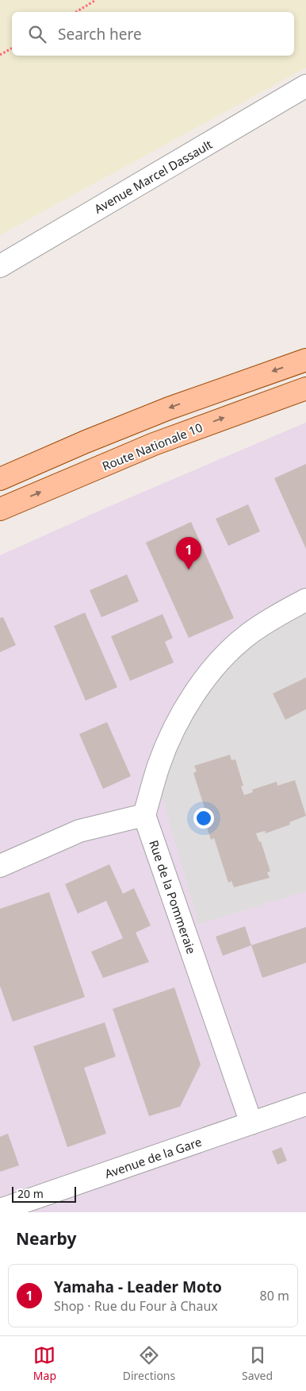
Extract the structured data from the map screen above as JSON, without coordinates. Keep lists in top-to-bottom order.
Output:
{
  "streets": {
    "main road": ["Route Nationale 10"],
    "street": ["Avenue Marcel Dassault", "Rue de la Pommeraie", "Avenue de la Gare"]
  },
  "crossings": [
    ["Rue de la Pommeraie", "Avenue de la Gare"]
  ],
  "scale_bar": "20 m",
  "page": {
    "search": "Search here",
    "pins": "1",
    "scale": "20 m",
    "heading": "Nearby",
    "list": [
      {
        "mark": "1",
        "name": "Yamaha - Leader Moto",
        "note": "Shop · Rue du Four à Chaux",
        "value": "80 m"
      }
    ],
    "nav": ["Map", "Directions", "Saved"]
  }
}
